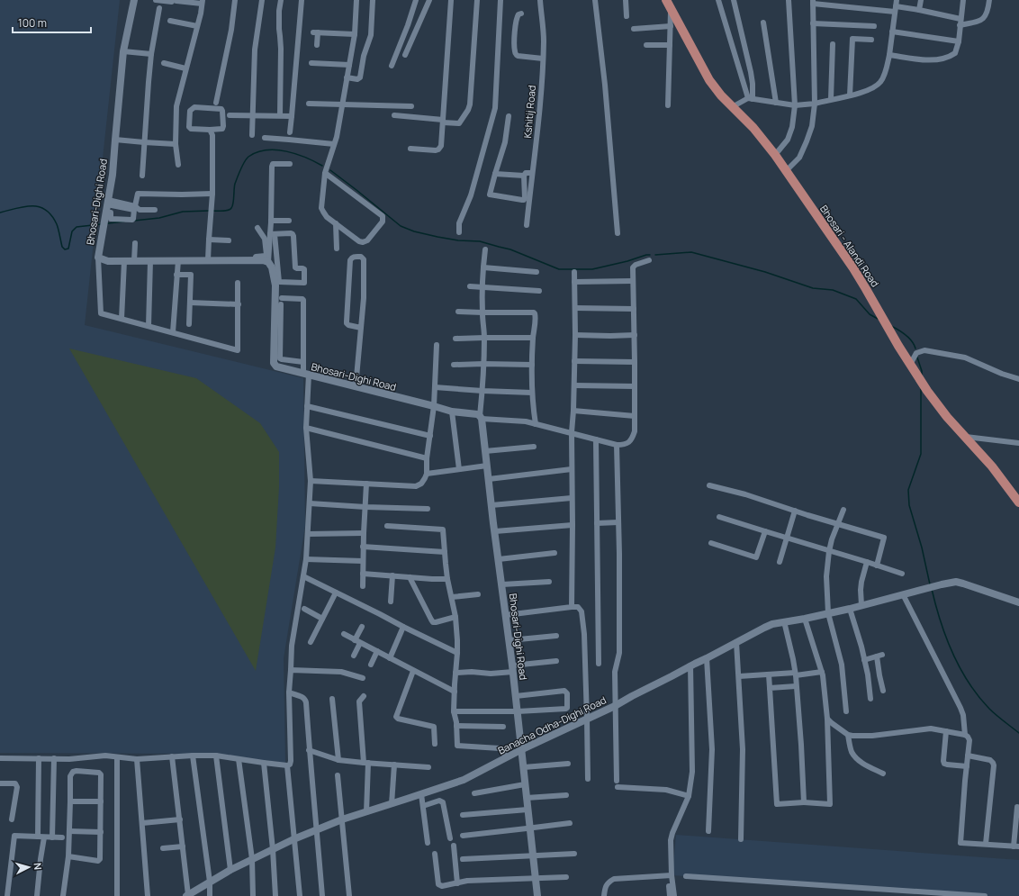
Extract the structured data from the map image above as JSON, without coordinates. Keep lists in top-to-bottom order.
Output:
{
  "streets": {
    "main road": ["Bhosari - Alandi Road"],
    "street": ["Kshitij Road", "Bhosari-Dighi Road", "Banacha Odha-Dighi Road"]
  },
  "crossings": [
    ["Bhosari-Dighi Road", "Banacha Odha-Dighi Road"]
  ],
  "scale_bar": "100 m",
  "north": "right"
}
